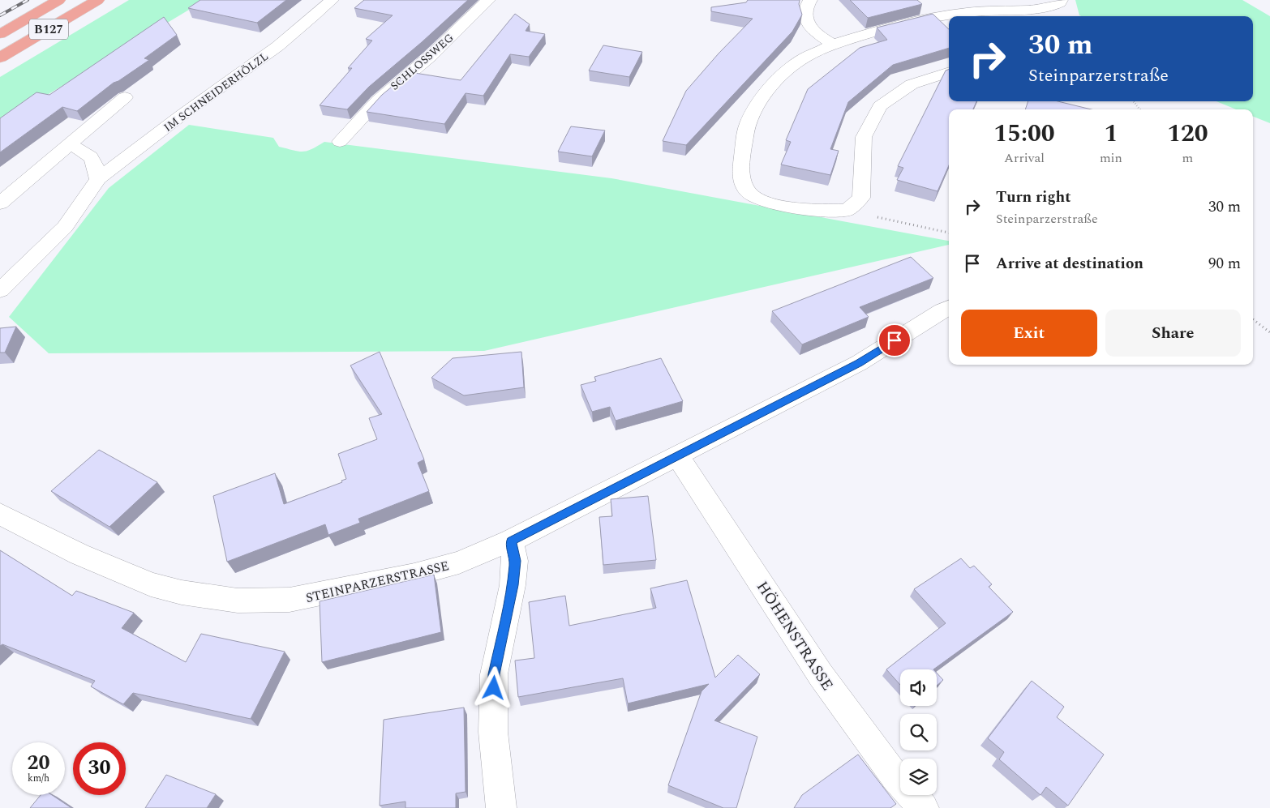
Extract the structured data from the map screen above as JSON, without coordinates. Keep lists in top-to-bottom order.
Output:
{
  "streets": {
    "main road": ["B127"],
    "street": [
      "SCHLOSSWEG",
      "IM SCHNEIDERHÖLZL",
      "STEINPARZERSTRASSE",
      "HÖHENSTRASSE"
    ]
  },
  "crossings": [
    ["STEINPARZERSTRASSE", "HÖHENSTRASSE"]
  ],
  "page": {
    "turn": ["30 m", "Steinparzerstraße"],
    "eta": [
      "15:00",
      "Arrival",
      "1",
      "min",
      "120",
      "m"
    ],
    "list": [
      {
        "name": "Turn right",
        "note": "Steinparzerstraße",
        "value": "30 m"
      },
      {
        "name": "Arrive at destination",
        "value": "90 m"
      }
    ],
    "buttons": ["Exit", "Share"],
    "speed": "20 km/h",
    "limit": "30"
  }
}
